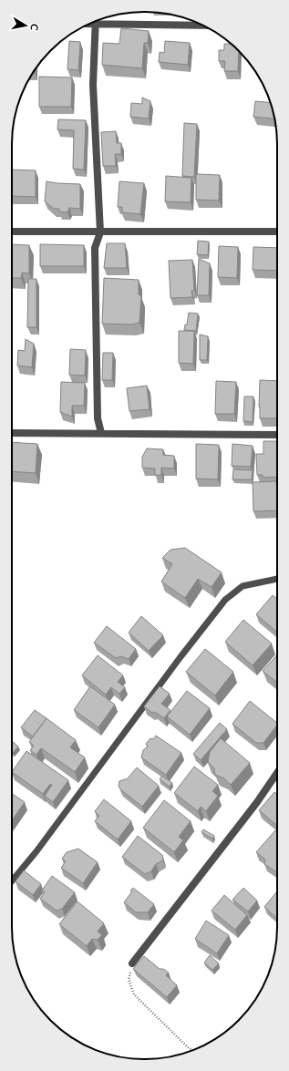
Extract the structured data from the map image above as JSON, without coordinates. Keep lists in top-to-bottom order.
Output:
{
  "north": "right"
}
